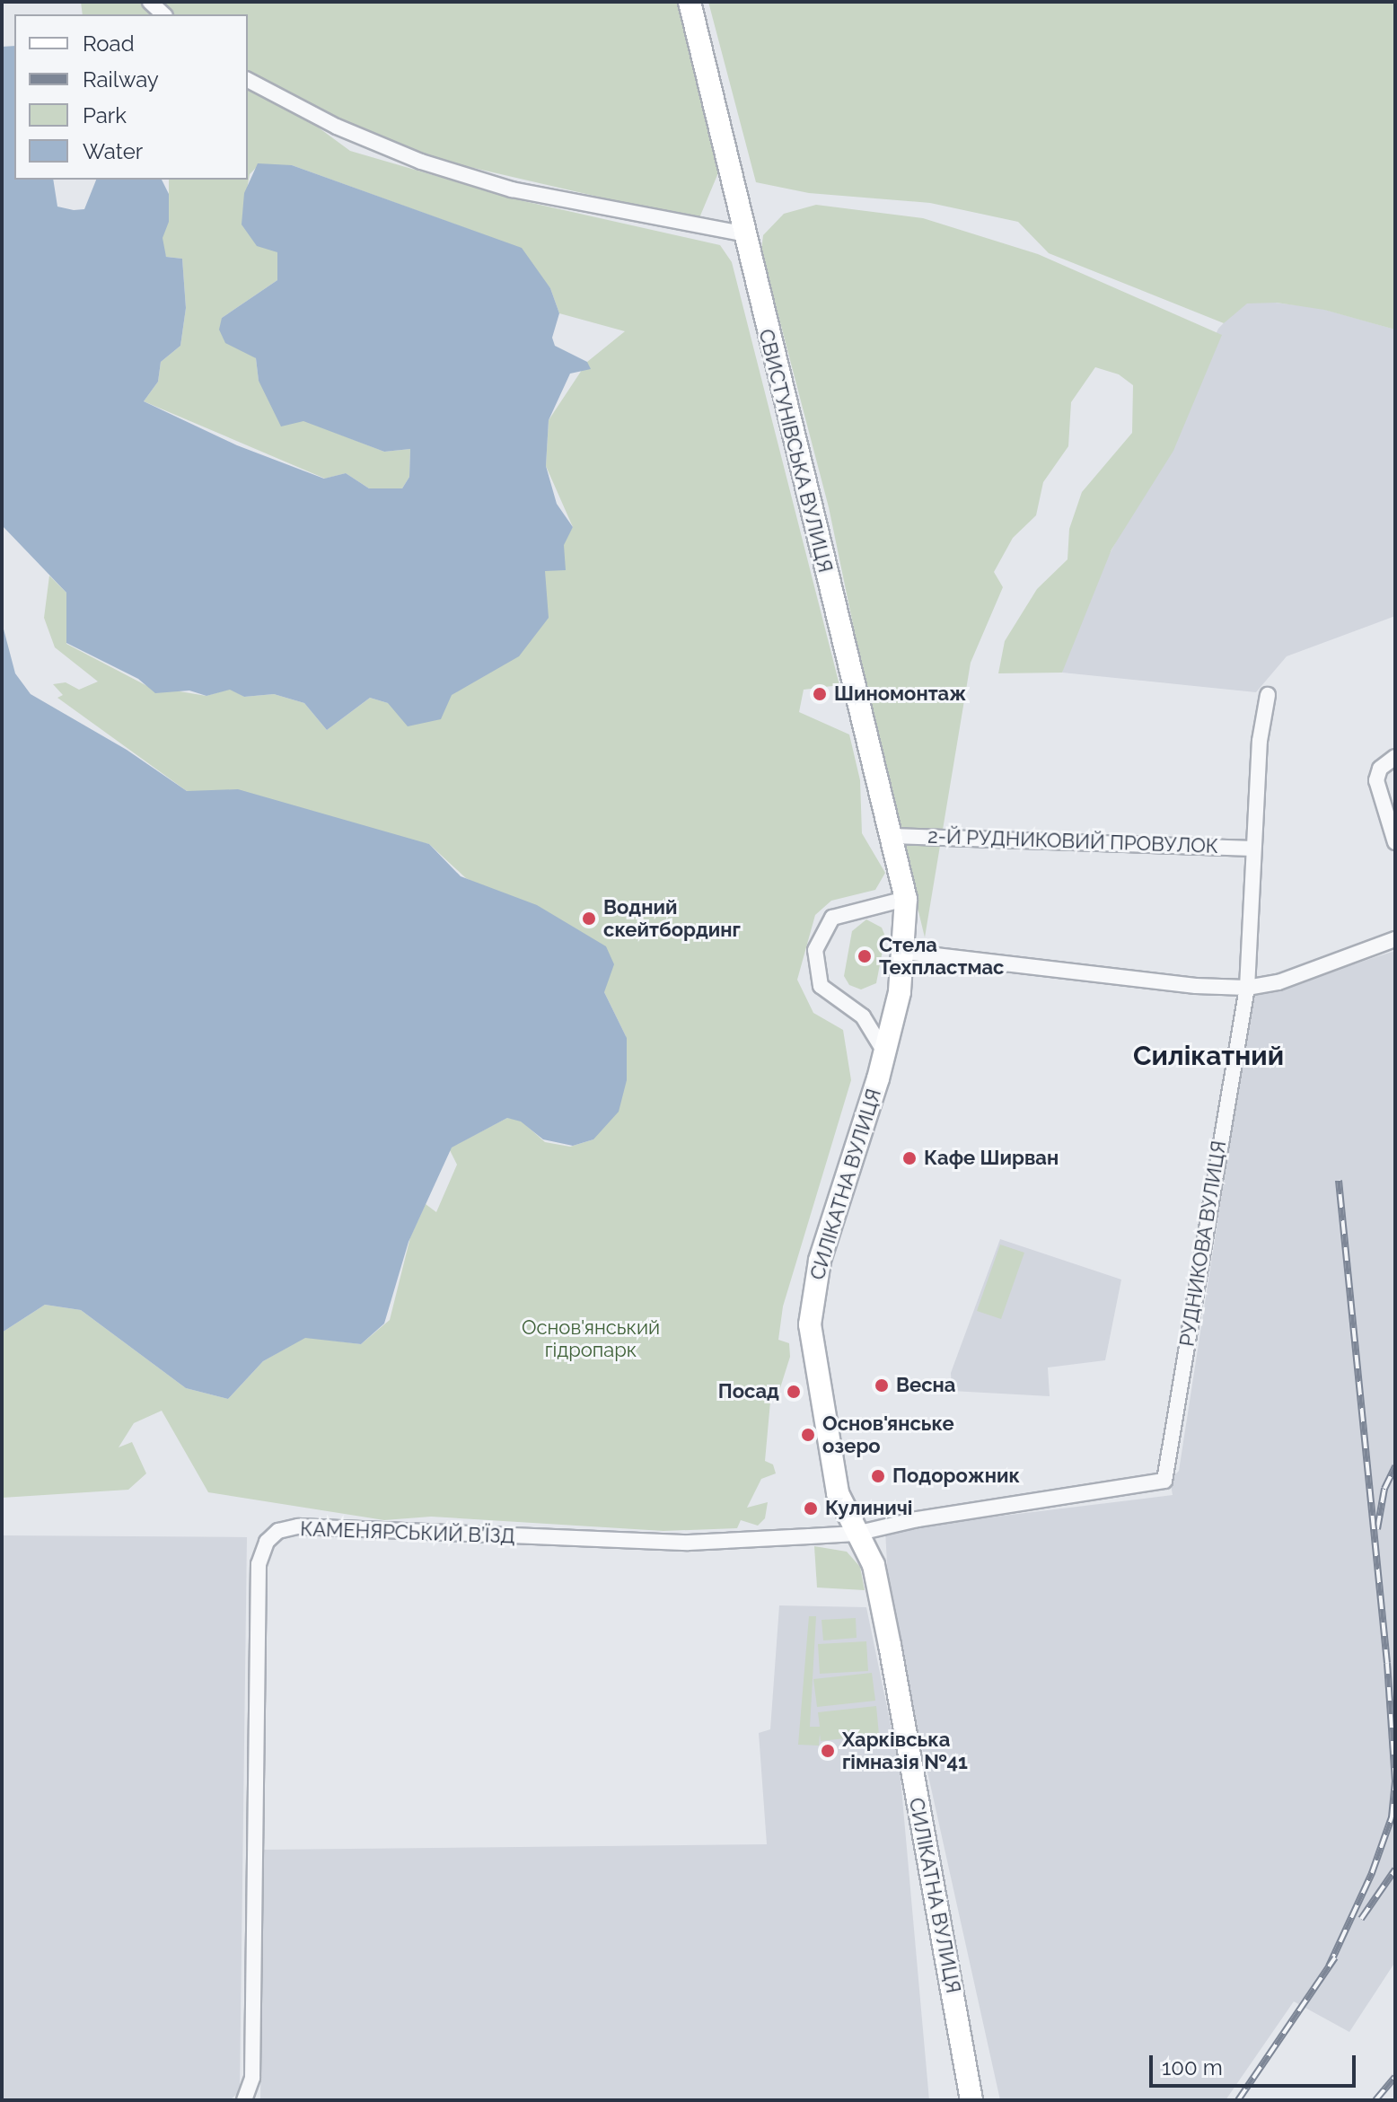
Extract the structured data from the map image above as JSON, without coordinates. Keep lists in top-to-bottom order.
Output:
{
  "streets": {
    "main road": ["СВИСТУНІВСЬКА ВУЛИЦЯ", "СИЛІКАТНА ВУЛИЦЯ"],
    "street": ["2-Й РУДНИКОВИЙ ПРОВУЛОК", "РУДНИКОВА ВУЛИЦЯ", "КАМЕНЯРСЬКИЙ В’ЇЗД"]
  },
  "crossings": [
    ["СВИСТУНІВСЬКА ВУЛИЦЯ", "2-Й РУДНИКОВИЙ ПРОВУЛОК"],
    ["СВИСТУНІВСЬКА ВУЛИЦЯ", "СИЛІКАТНА ВУЛИЦЯ"],
    ["2-Й РУДНИКОВИЙ ПРОВУЛОК", "РУДНИКОВА ВУЛИЦЯ"],
    ["СИЛІКАТНА ВУЛИЦЯ", "РУДНИКОВА ВУЛИЦЯ"],
    ["СИЛІКАТНА ВУЛИЦЯ", "КАМЕНЯРСЬКИЙ В’ЇЗД"],
    ["РУДНИКОВА ВУЛИЦЯ", "КАМЕНЯРСЬКИЙ В’ЇЗД"]
  ],
  "districts": ["Силікатний"],
  "parks": ["Основ'янський гідропарк"],
  "places": [
    "Шиномонтаж",
    "Водний скейтбординг",
    "Стела Техпластмас",
    "Кафе Ширван",
    "Весна",
    "Посад",
    "Основ'янське озеро",
    "Подорожник",
    "Кулиничі",
    "Харківська гімназія №41"
  ],
  "legend": [
    "Road",
    "Railway",
    "Park",
    "Water"
  ],
  "scale_bar": "100 m"
}
